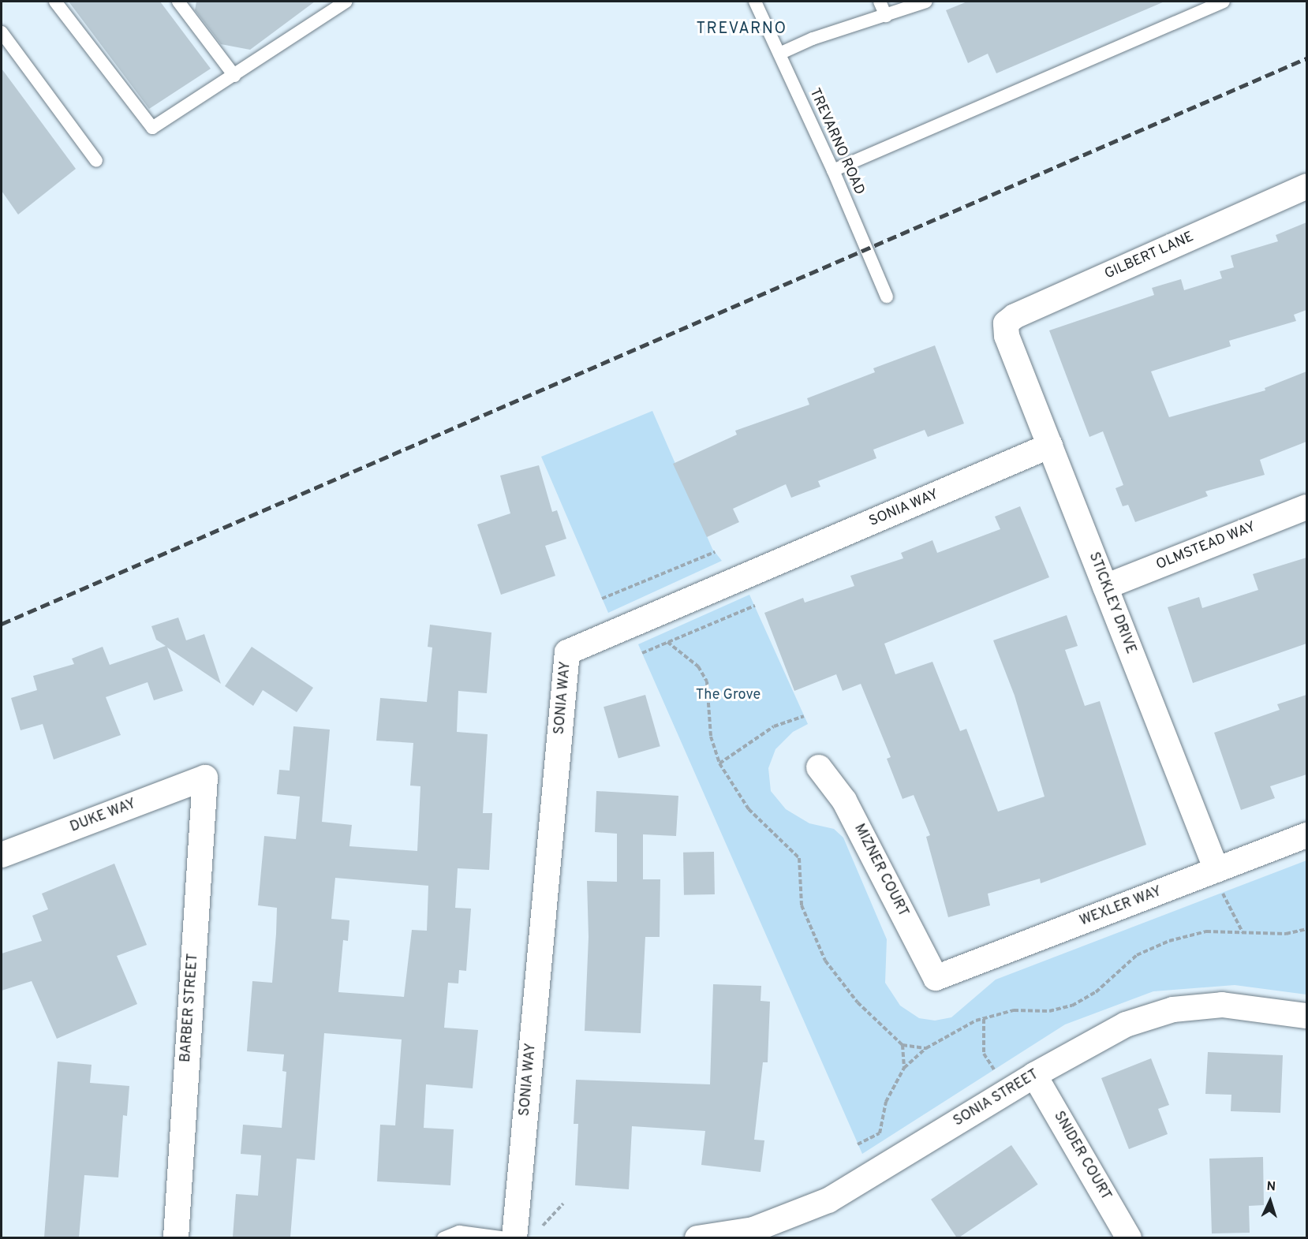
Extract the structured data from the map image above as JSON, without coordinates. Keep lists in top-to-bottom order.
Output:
{
  "streets": {
    "street": [
      "GILBERT LANE",
      "SONIA WAY",
      "OLMSTEAD WAY",
      "STICKLEY DRIVE",
      "DUKE WAY",
      "MIZNER COURT",
      "WEXLER WAY",
      "BARBER STREET",
      "SONIA STREET",
      "SNIDER COURT"
    ],
    "lane": ["TREVARNO ROAD"]
  },
  "crossings": [
    ["GILBERT LANE", "STICKLEY DRIVE"],
    ["SONIA WAY", "STICKLEY DRIVE"],
    ["OLMSTEAD WAY", "STICKLEY DRIVE"],
    ["STICKLEY DRIVE", "WEXLER WAY"],
    ["DUKE WAY", "BARBER STREET"],
    ["MIZNER COURT", "WEXLER WAY"],
    ["SONIA STREET", "SNIDER COURT"]
  ],
  "districts": ["TREVARNO"],
  "parks": ["The Grove"],
  "north": "top"
}
